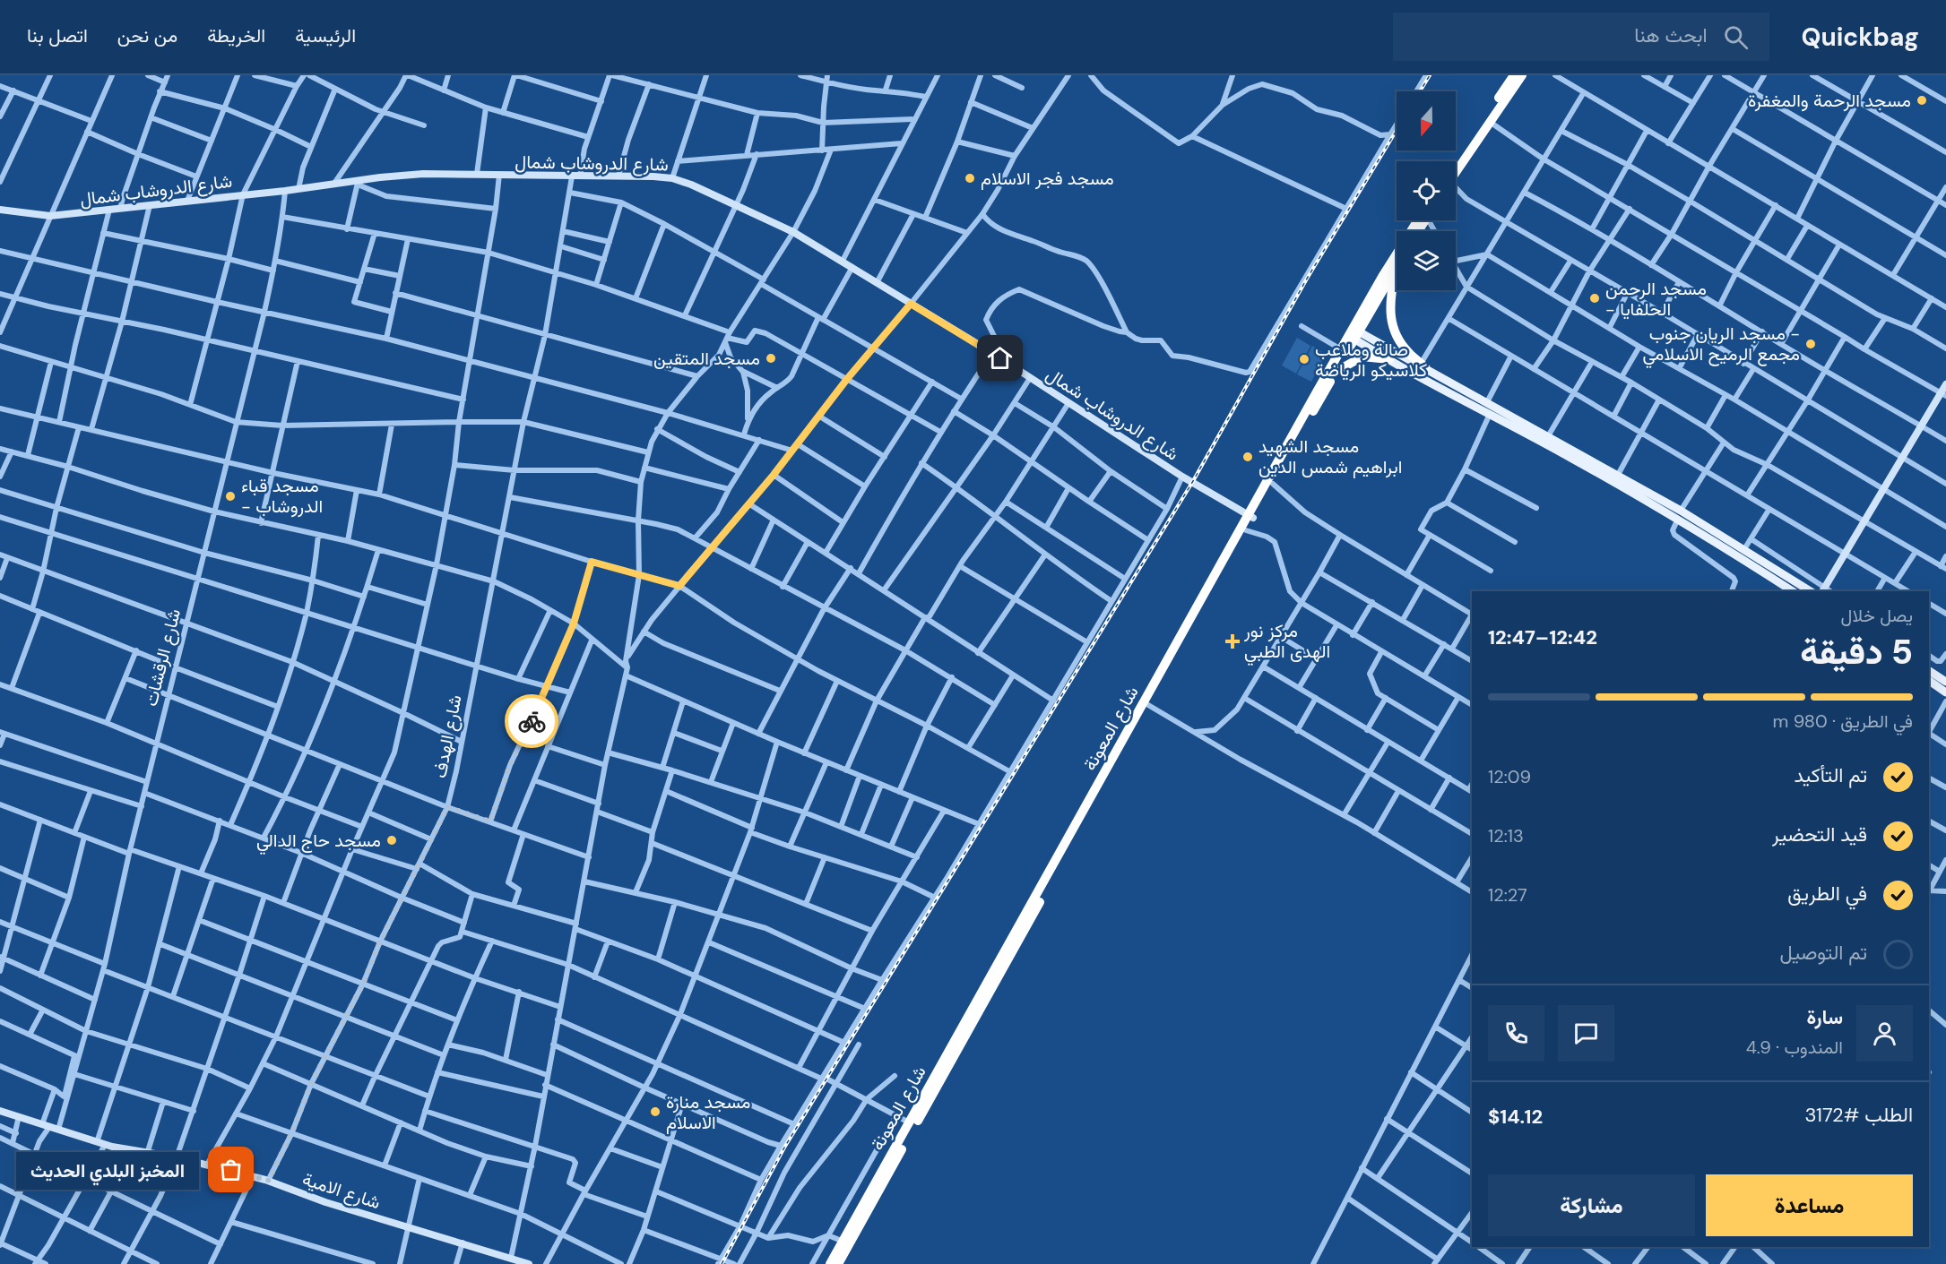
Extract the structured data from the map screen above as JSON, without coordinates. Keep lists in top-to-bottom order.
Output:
{
  "streets": {
    "highway": ["شارع المعونة"],
    "street": [
      "شارع الدروشاب شمال",
      "شارع الرقشات",
      "شارع الهدف",
      "شارع الامية"
    ]
  },
  "crossings": [
    ["شارع الدروشاب شمال", "شارع الرقشات"],
    ["شارع الدروشاب شمال", "شارع المعونة"],
    ["شارع الدروشاب شمال", "شارع الهدف"],
    ["شارع الرقشات", "شارع الامية"],
    ["شارع الهدف", "شارع الامية"]
  ],
  "places": {
    "other": [
      "مسجد الرحمة والمغفرة",
      "مسجد فجر الاسلام",
      "مسجد الرحمن - الحلفايا",
      "مسجد الريان جنوب - مجمع الرميح الاسلامي",
      "مسجد المتقين",
      "صالة وملاعب كلاسيكو الرياضة",
      "مسجد الشهيد ابراهيم شمس الدين",
      "مسجد قباء - الدروشاب",
      "مسجد حاج الدالي",
      "مسجد منارة الاسلام",
      "المخبز البلدي الحديث"
    ],
    "health": ["مركز نور الهدى الطبي"]
  },
  "north": "bottom",
  "page": {
    "header": "Quickbag",
    "search": "ابحث هنا",
    "nav": [
      "الرئيسية",
      "الخريطة",
      "من نحن",
      "اتصل بنا"
    ],
    "heading": ["5 دقيقة", "يصل خلال", "12:42–12:47"],
    "panel": [
      "سارة",
      "المندوب · 4.9",
      "الطلب #3172",
      "$14.12"
    ],
    "bar": "في الطريق · 980 m",
    "list": [
      ["تم التأكيد", "12:09"],
      ["قيد التحضير", "12:13"],
      ["في الطريق", "12:27"],
      "تم التوصيل"
    ],
    "bubble": "المخبز البلدي الحديث",
    "buttons": ["مساعدة", "مشاركة"]
  }
}
